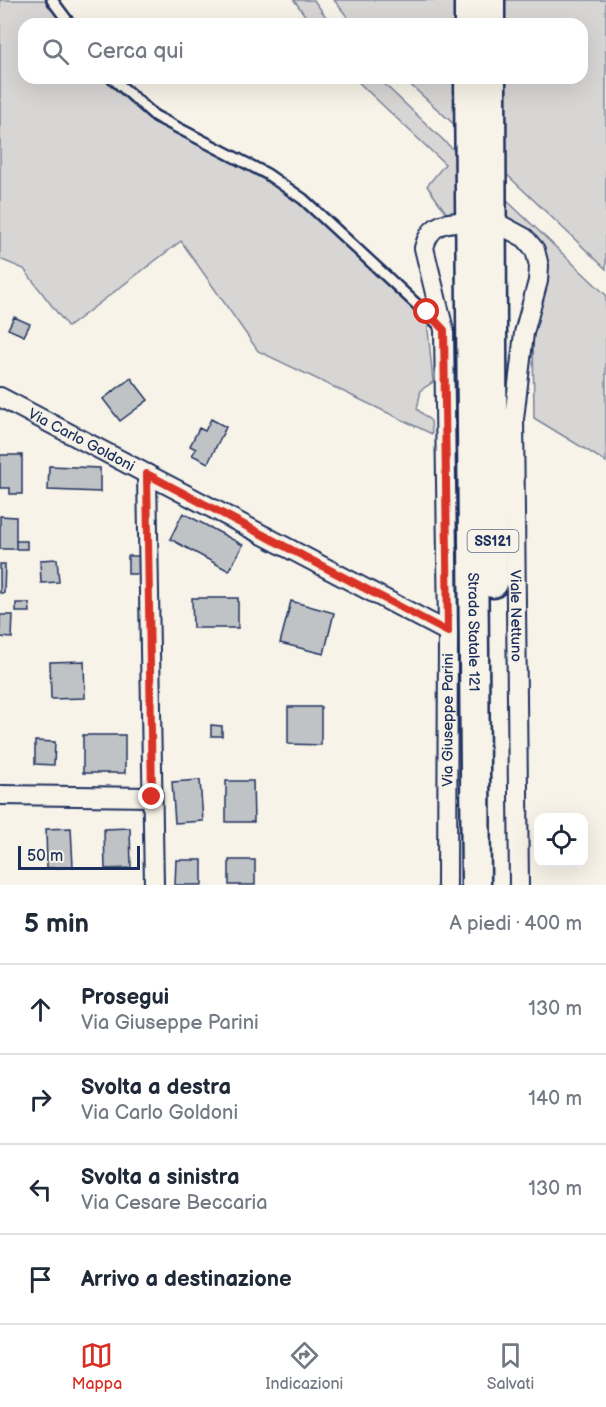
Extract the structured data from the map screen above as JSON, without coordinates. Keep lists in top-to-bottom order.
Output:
{
  "streets": {
    "main road": ["SS121", "Strada Statale 121"],
    "street": ["Via Carlo Goldoni", "Viale Nettuno", "Via Giuseppe Parini"]
  },
  "crossings": [
    ["Via Carlo Goldoni", "Via Giuseppe Parini"],
    ["Viale Nettuno", "Strada Statale 121"],
    ["Viale Nettuno", "Via Giuseppe Parini"],
    ["Strada Statale 121", "Via Giuseppe Parini"]
  ],
  "scale_bar": "50 m",
  "page": {
    "search": "Cerca qui",
    "scale": "50 m",
    "heading": ["5 min", "A piedi · 400 m"],
    "list": [
      ["Prosegui", "Via Giuseppe Parini", "130 m"],
      ["Svolta a destra", "Via Carlo Goldoni", "140 m"],
      ["Svolta a sinistra", "Via Cesare Beccaria", "130 m"],
      "Arrivo a destinazione"
    ],
    "nav": ["Mappa", "Indicazioni", "Salvati"]
  }
}
